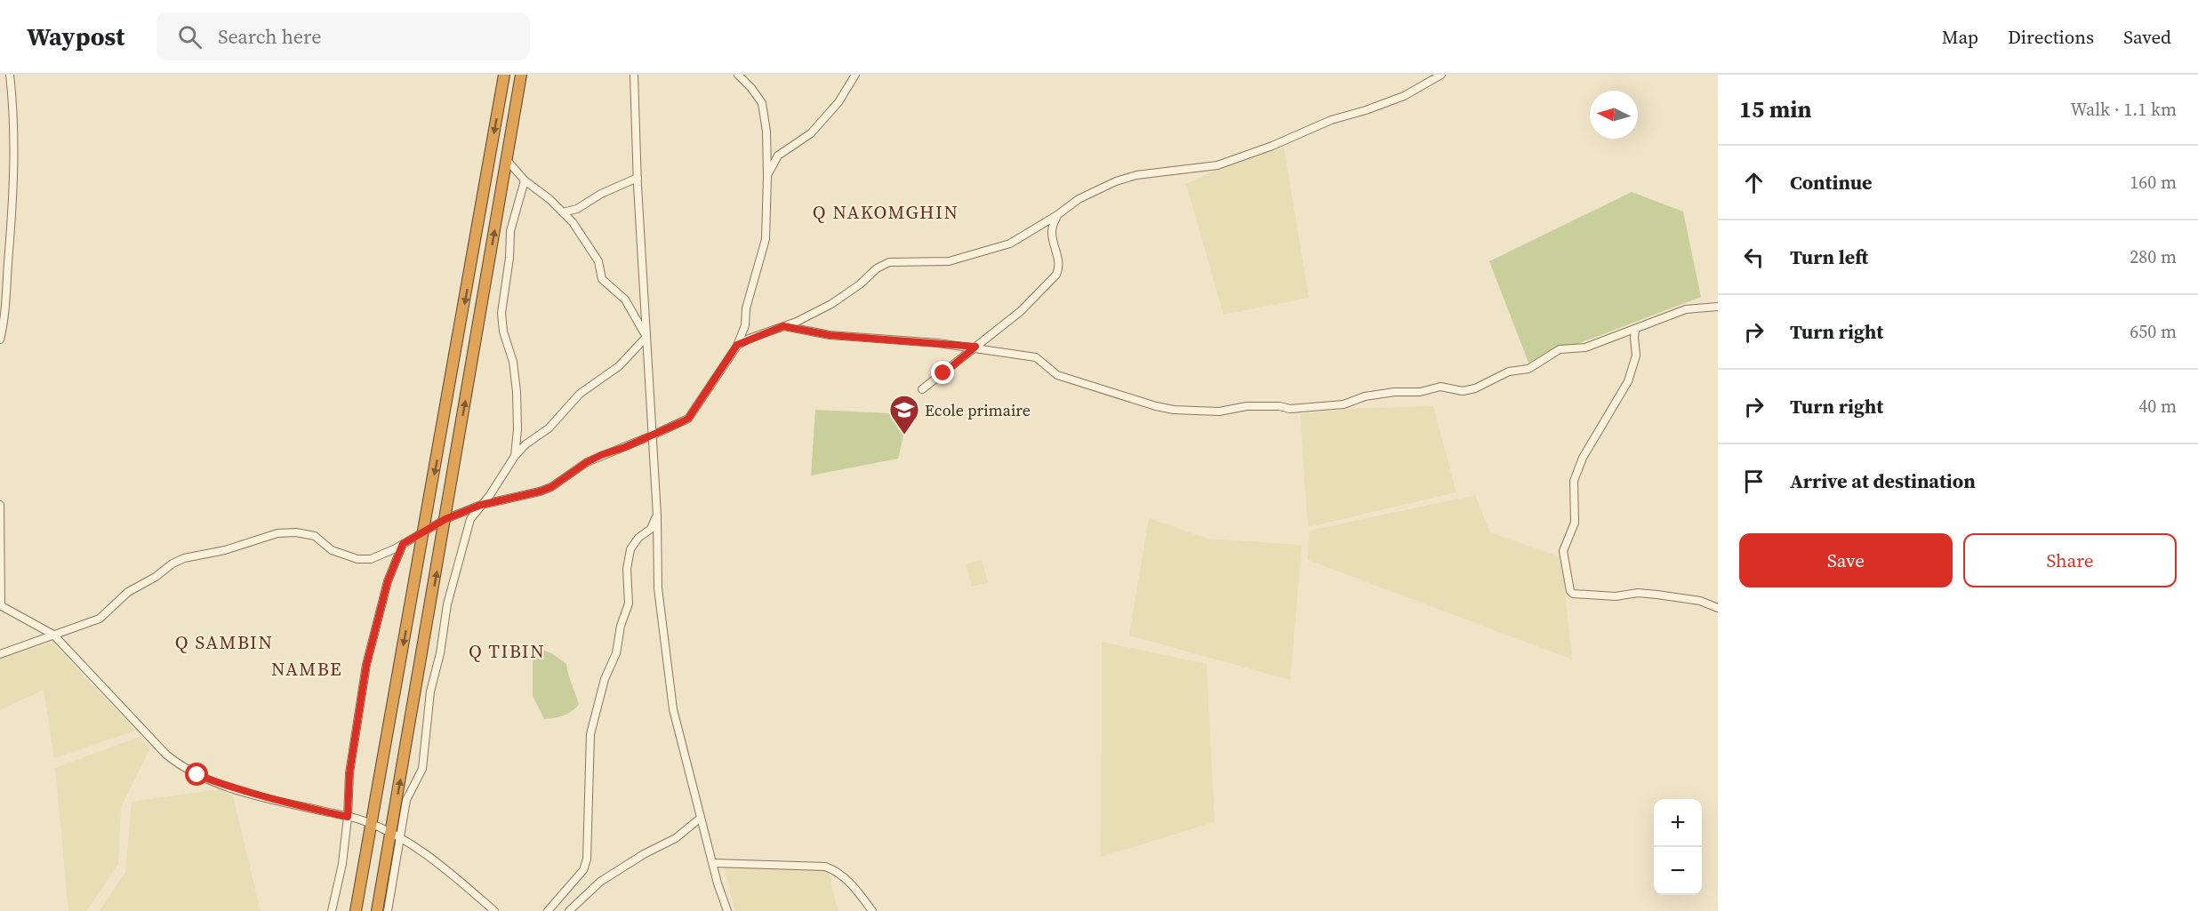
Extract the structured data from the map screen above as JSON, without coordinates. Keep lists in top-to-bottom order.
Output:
{
  "districts": [
    "Q NAKOMGHIN",
    "Q SAMBIN",
    "Q TIBIN",
    "NAMBE"
  ],
  "places": {
    "school or university": ["Ecole primaire"]
  },
  "north": "left",
  "page": {
    "header": "Waypost",
    "search": "Search here",
    "nav": ["Map", "Directions", "Saved"],
    "heading": ["15 min", "Walk · 1.1 km"],
    "list": [
      ["Continue", "160 m"],
      ["Turn left", "280 m"],
      ["Turn right", "650 m"],
      ["Turn right", "40 m"],
      "Arrive at destination"
    ],
    "buttons": ["Save", "Share"],
    "map_buttons": ["+", "−"]
  }
}
